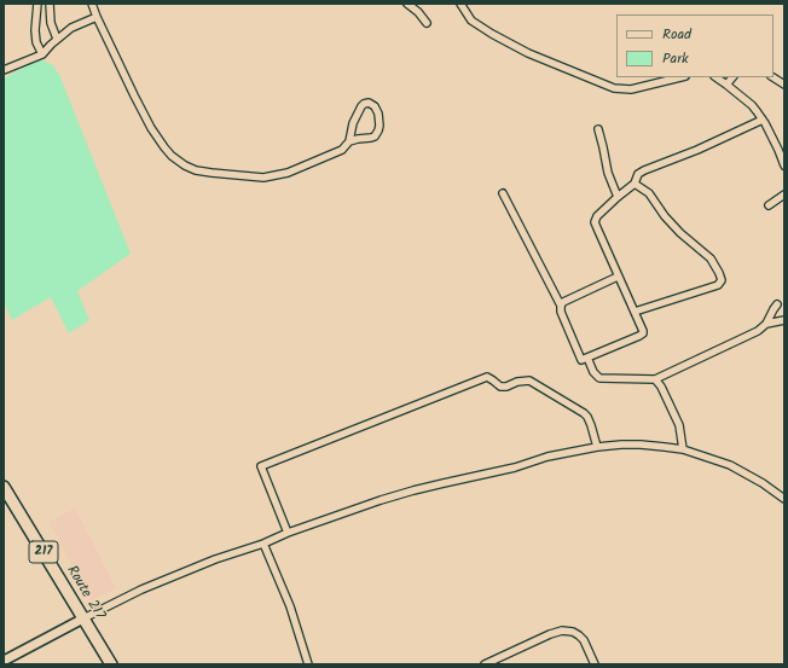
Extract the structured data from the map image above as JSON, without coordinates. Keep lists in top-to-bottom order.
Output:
{
  "streets": {
    "main road": ["217", "Route 217"]
  },
  "legend": ["Road", "Park"]
}
